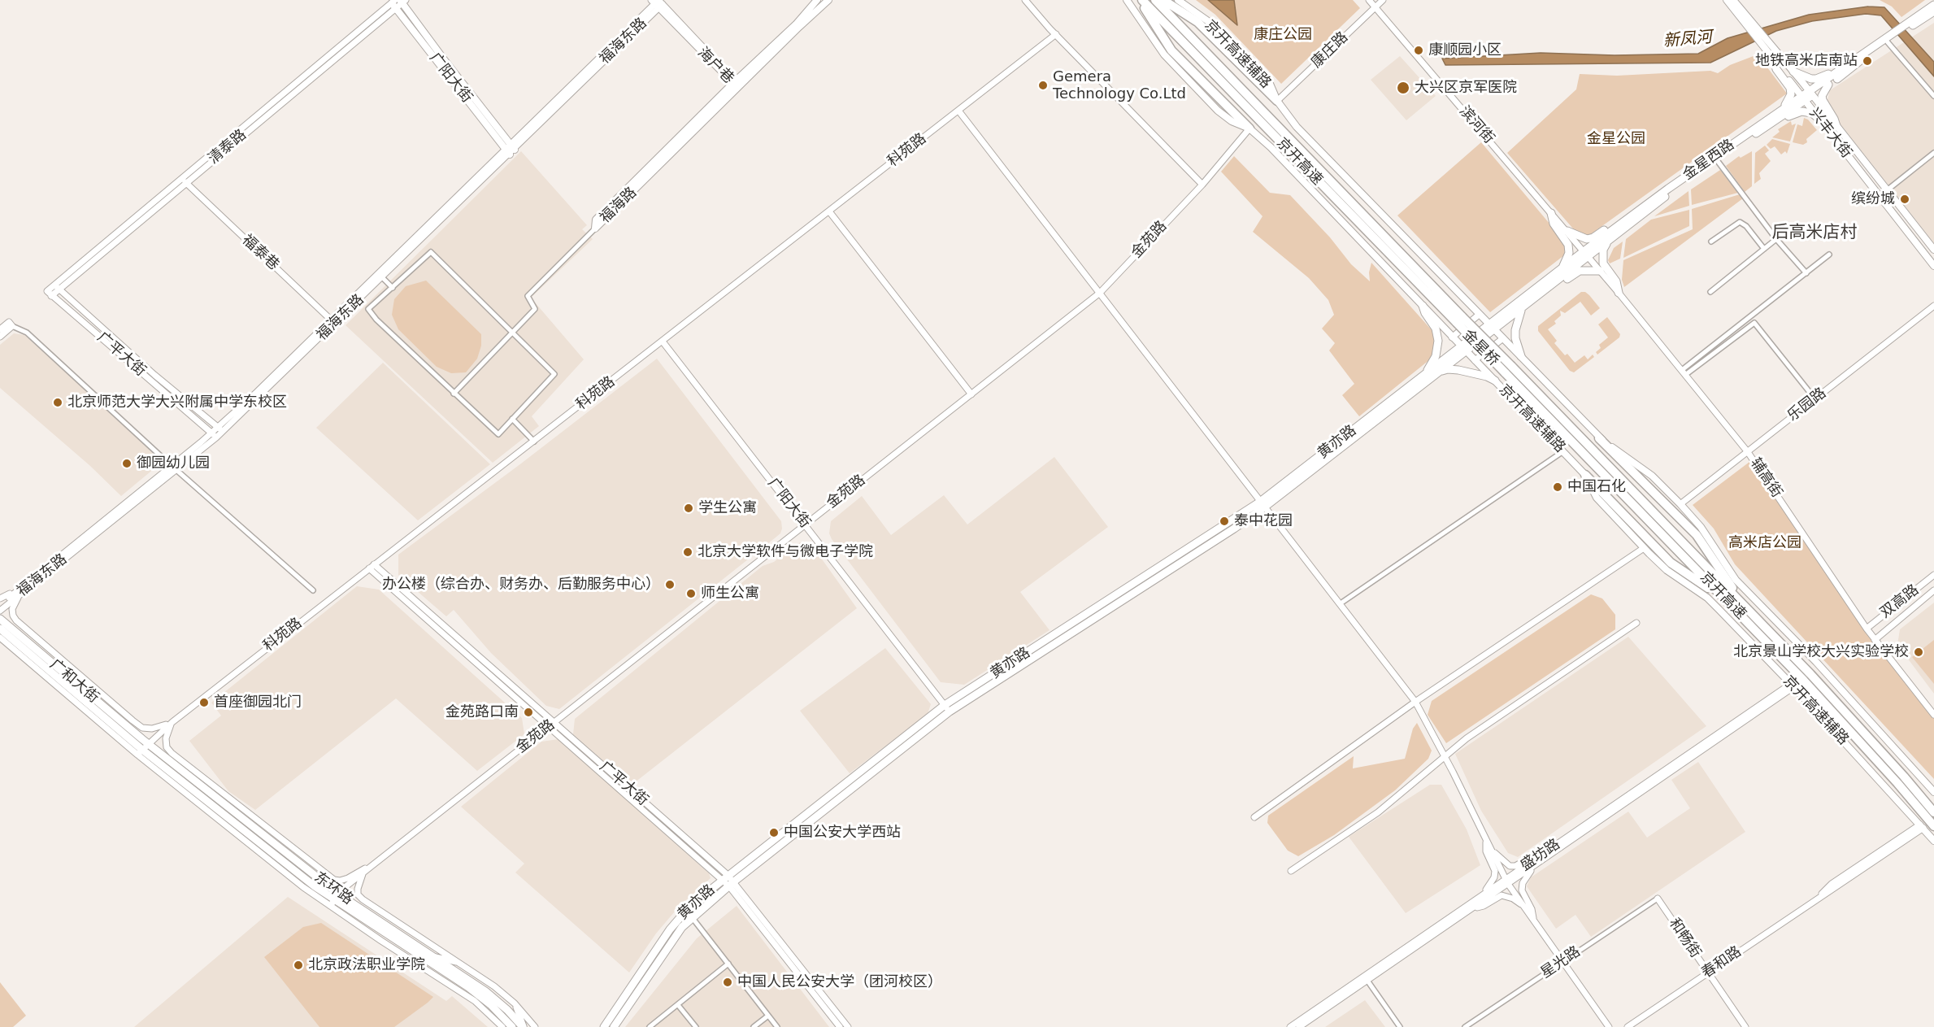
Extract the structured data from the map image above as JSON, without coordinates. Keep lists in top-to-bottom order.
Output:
{
  "streets": {
    "highway": ["京开高速", "金星桥"],
    "main road": [
      "京开高速辅路",
      "广阳大街",
      "兴丰大街",
      "金星西路",
      "福海路",
      "黄亦路",
      "广和大街",
      "东环路"
    ],
    "street": [
      "福海东路",
      "康庄路",
      "海户巷",
      "滨河街",
      "清泰路",
      "科苑路",
      "金苑路",
      "福泰巷",
      "广平大街",
      "乐园路",
      "辅高街",
      "双高路",
      "盛坊路",
      "和畅街",
      "星光路",
      "春和路"
    ]
  },
  "crossings": [
    ["福海东路", "海户巷"],
    ["福海东路", "广阳大街"],
    ["福海东路", "福泰巷"],
    ["福海东路", "广平大街"],
    ["康庄路", "京开高速辅路"],
    ["康庄路", "滨河街"],
    ["京开高速辅路", "金星西路"],
    ["京开高速辅路", "金苑路"],
    ["京开高速辅路", "乐园路"],
    ["京开高速辅路", "黄亦路"],
    ["京开高速辅路", "盛坊路"],
    ["京开高速辅路", "春和路"],
    ["海户巷", "福海路"],
    ["广阳大街", "清泰路"],
    ["广阳大街", "科苑路"],
    ["广阳大街", "金苑路"],
    ["广阳大街", "黄亦路"],
    ["滨河街", "金星西路"],
    ["滨河街", "辅高街"],
    ["兴丰大街", "金星西路"],
    ["清泰路", "福泰巷"],
    ["清泰路", "广平大街"],
    ["科苑路", "广平大街"],
    ["科苑路", "广和大街"],
    ["科苑路", "东环路"],
    ["金星西路", "辅高街"],
    ["京开高速", "金星桥"],
    ["金苑路", "广平大街"],
    ["金苑路", "东环路"],
    ["广平大街", "黄亦路"],
    ["乐园路", "辅高街"],
    ["辅高街", "双高路"],
    ["广和大街", "东环路"],
    ["和畅街", "星光路"],
    ["和畅街", "春和路"]
  ],
  "districts": ["后高米店村"],
  "water": ["新凤河"],
  "parks": ["康庄公园", "金星公园", "高米店公园"],
  "places": [
    "康顺园小区",
    "地铁高米店南站",
    "Gemera Technology Co.Ltd",
    "大兴区京军医院",
    "缤纷城",
    "北京师范大学大兴附属中学东校区",
    "御园幼儿园",
    "中国石化",
    "学生公寓",
    "泰中花园",
    "北京大学软件与微电子学院",
    "办公楼（综合办、财务办、后勤服务中心）",
    "师生公寓",
    "北京景山学校大兴实验学校",
    "首座御园北门",
    "金苑路口南",
    "中国公安大学西站",
    "北京政法职业学院",
    "中国人民公安大学（团河校区）"
  ]
}
